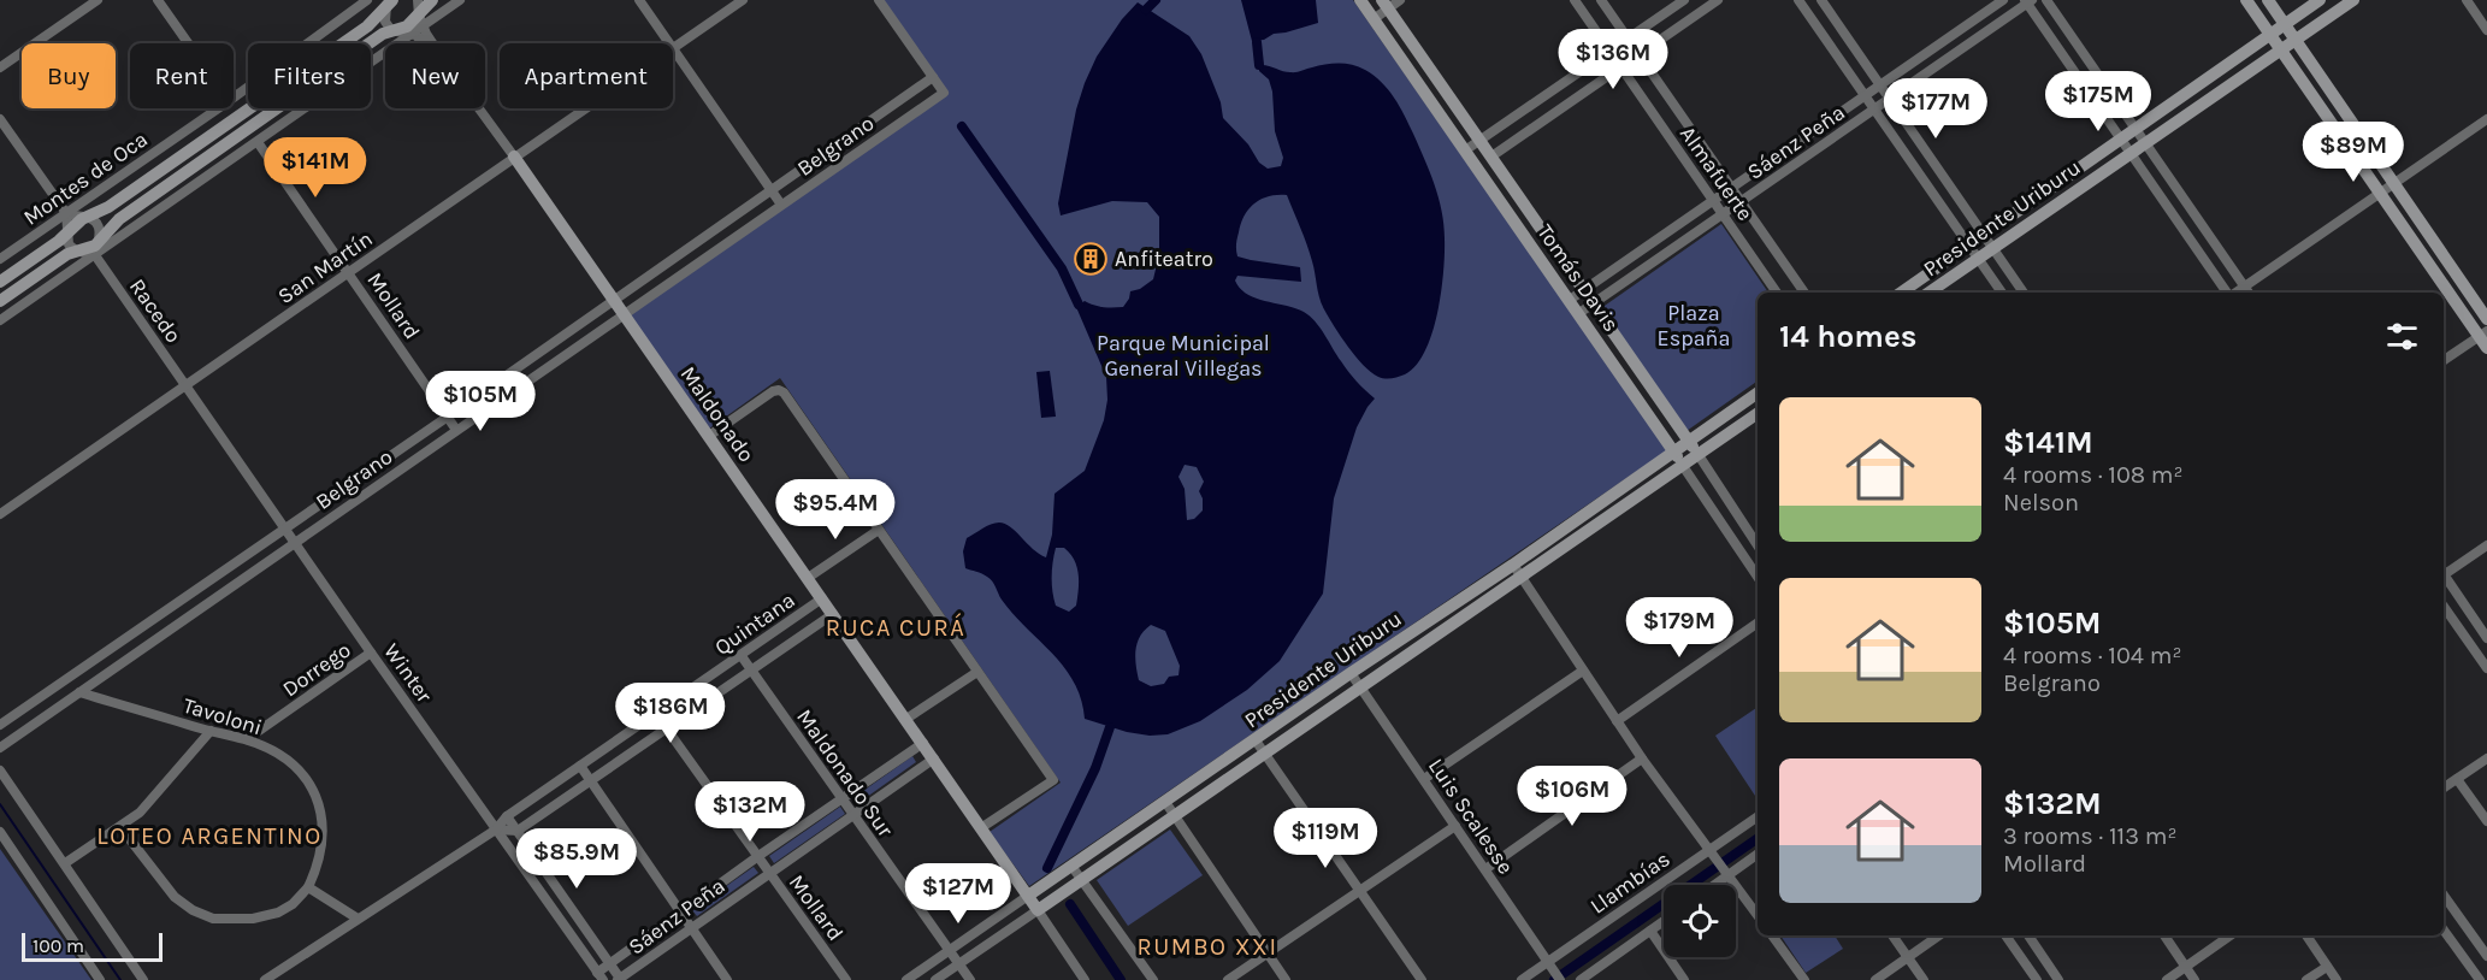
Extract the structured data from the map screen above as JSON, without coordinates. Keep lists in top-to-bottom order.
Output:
{
  "streets": {
    "street": [
      "Sáenz Peña",
      "Belgrano",
      "Almafuerte",
      "Montes de Oca",
      "Presidente Uriburu",
      "San Martín",
      "Tomás Davis",
      "Mollard",
      "Racedo",
      "Maldonado",
      "Quintana",
      "Dorrego",
      "Winter",
      "Tavoloni",
      "Maldonado Sur",
      "Luis Scalesse",
      "Llambías"
    ]
  },
  "crossings": [
    ["Sáenz Peña", "Almafuerte"],
    ["Sáenz Peña", "Tomás Davis"],
    ["Sáenz Peña", "Mollard"],
    ["Sáenz Peña", "Maldonado"],
    ["Sáenz Peña", "Winter"],
    ["Sáenz Peña", "Maldonado Sur"],
    ["Belgrano", "Mollard"],
    ["Belgrano", "Maldonado"],
    ["Belgrano", "Winter"],
    ["Belgrano", "Tavoloni"],
    ["Presidente Uriburu", "Tomás Davis"],
    ["Presidente Uriburu", "Maldonado"],
    ["Presidente Uriburu", "Maldonado Sur"],
    ["Presidente Uriburu", "Luis Scalesse"],
    ["San Martín", "Mollard"],
    ["San Martín", "Racedo"],
    ["San Martín", "Maldonado"],
    ["San Martín", "Winter"],
    ["Mollard", "Quintana"],
    ["Racedo", "Winter"],
    ["Maldonado", "Quintana"],
    ["Quintana", "Winter"],
    ["Quintana", "Maldonado Sur"],
    ["Dorrego", "Winter"],
    ["Dorrego", "Tavoloni"],
    ["Luis Scalesse", "Llambías"]
  ],
  "districts": ["RUCA CURÁ", "LOTEO ARGENTINO", "RUMBO XXI"],
  "parks": ["Plaza España", "Parque Municipal General Villegas"],
  "places": {
    "building": ["Anfiteatro"]
  },
  "scale_bar": "100 m",
  "page": {
    "price": [
      "$136M",
      "$175M",
      "$177M",
      "$89M",
      "$141M",
      "$105M",
      "$95.4M",
      "$179M",
      "$186M",
      "$106M",
      "$132M",
      "$119M",
      "$85.9M",
      "$127M"
    ],
    "chip": [
      "Buy",
      "Rent",
      "Filters",
      "New",
      "Apartment"
    ],
    "heading": "14 homes",
    "list": [
      {
        "name": "$141M",
        "note": "4 rooms · 108 m² · Nelson"
      },
      {
        "name": "$105M",
        "note": "4 rooms · 104 m² · Belgrano"
      },
      {
        "name": "$132M",
        "note": "3 rooms · 113 m² · Mollard"
      }
    ],
    "scale": "100 m"
  }
}
